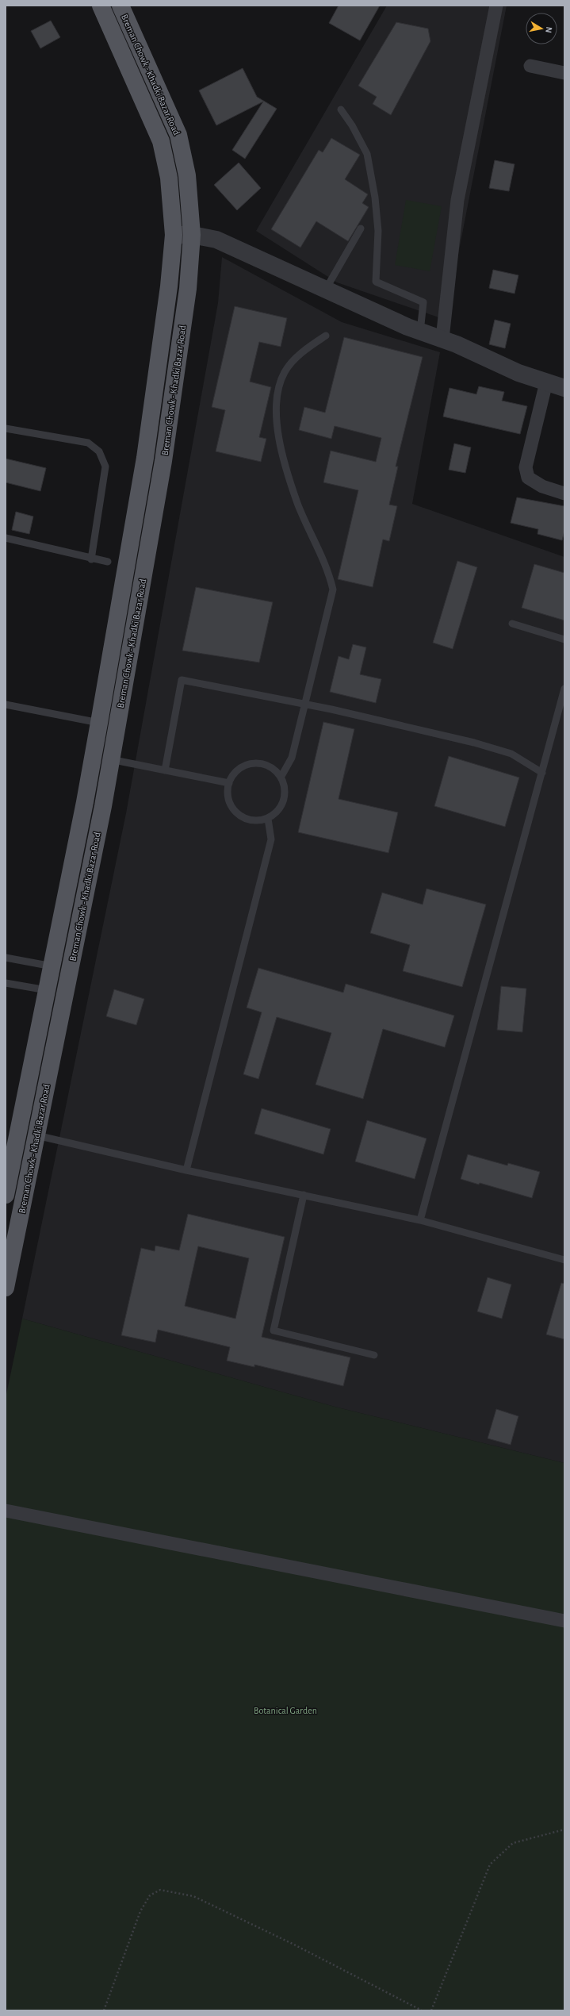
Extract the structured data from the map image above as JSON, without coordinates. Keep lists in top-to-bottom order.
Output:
{
  "streets": {
    "main road": ["Breman Chowk - Khadki Bazar Road"]
  },
  "parks": ["Botanical Garden"],
  "north": "right"
}
